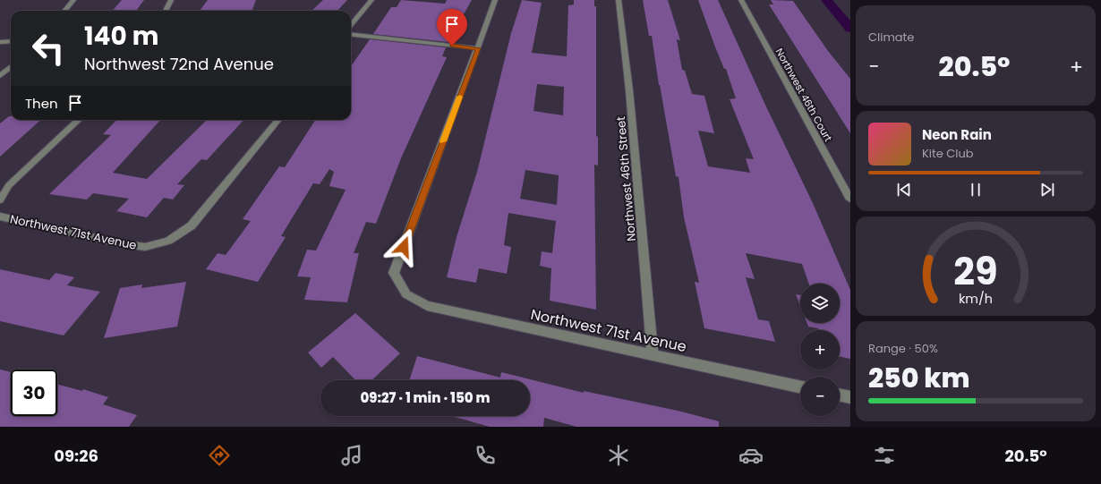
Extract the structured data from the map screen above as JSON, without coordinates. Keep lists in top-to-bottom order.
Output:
{
  "streets": {
    "street": ["Northwest 46th Court", "Northwest 46th Street", "Northwest 71st Avenue"]
  },
  "crossings": [
    ["Northwest 46th Street", "Northwest 71st Avenue"]
  ],
  "page": {
    "tile": [
      "Climate",
      ["Range · 50%", "250 km"]
    ],
    "turn": ["140 m", "Northwest 72nd Avenue"],
    "heat": ["−", "20.5°", "+"],
    "then": "Then",
    "song": ["Neon Rain", "Kite Club"],
    "map_buttons": ["+", "−"],
    "limit": "30",
    "trip": "09:27 · 1 min · 150 m",
    "tabs": ["09:26", "20.5°"],
    "gauge": ["29", "km/h"]
  }
}
